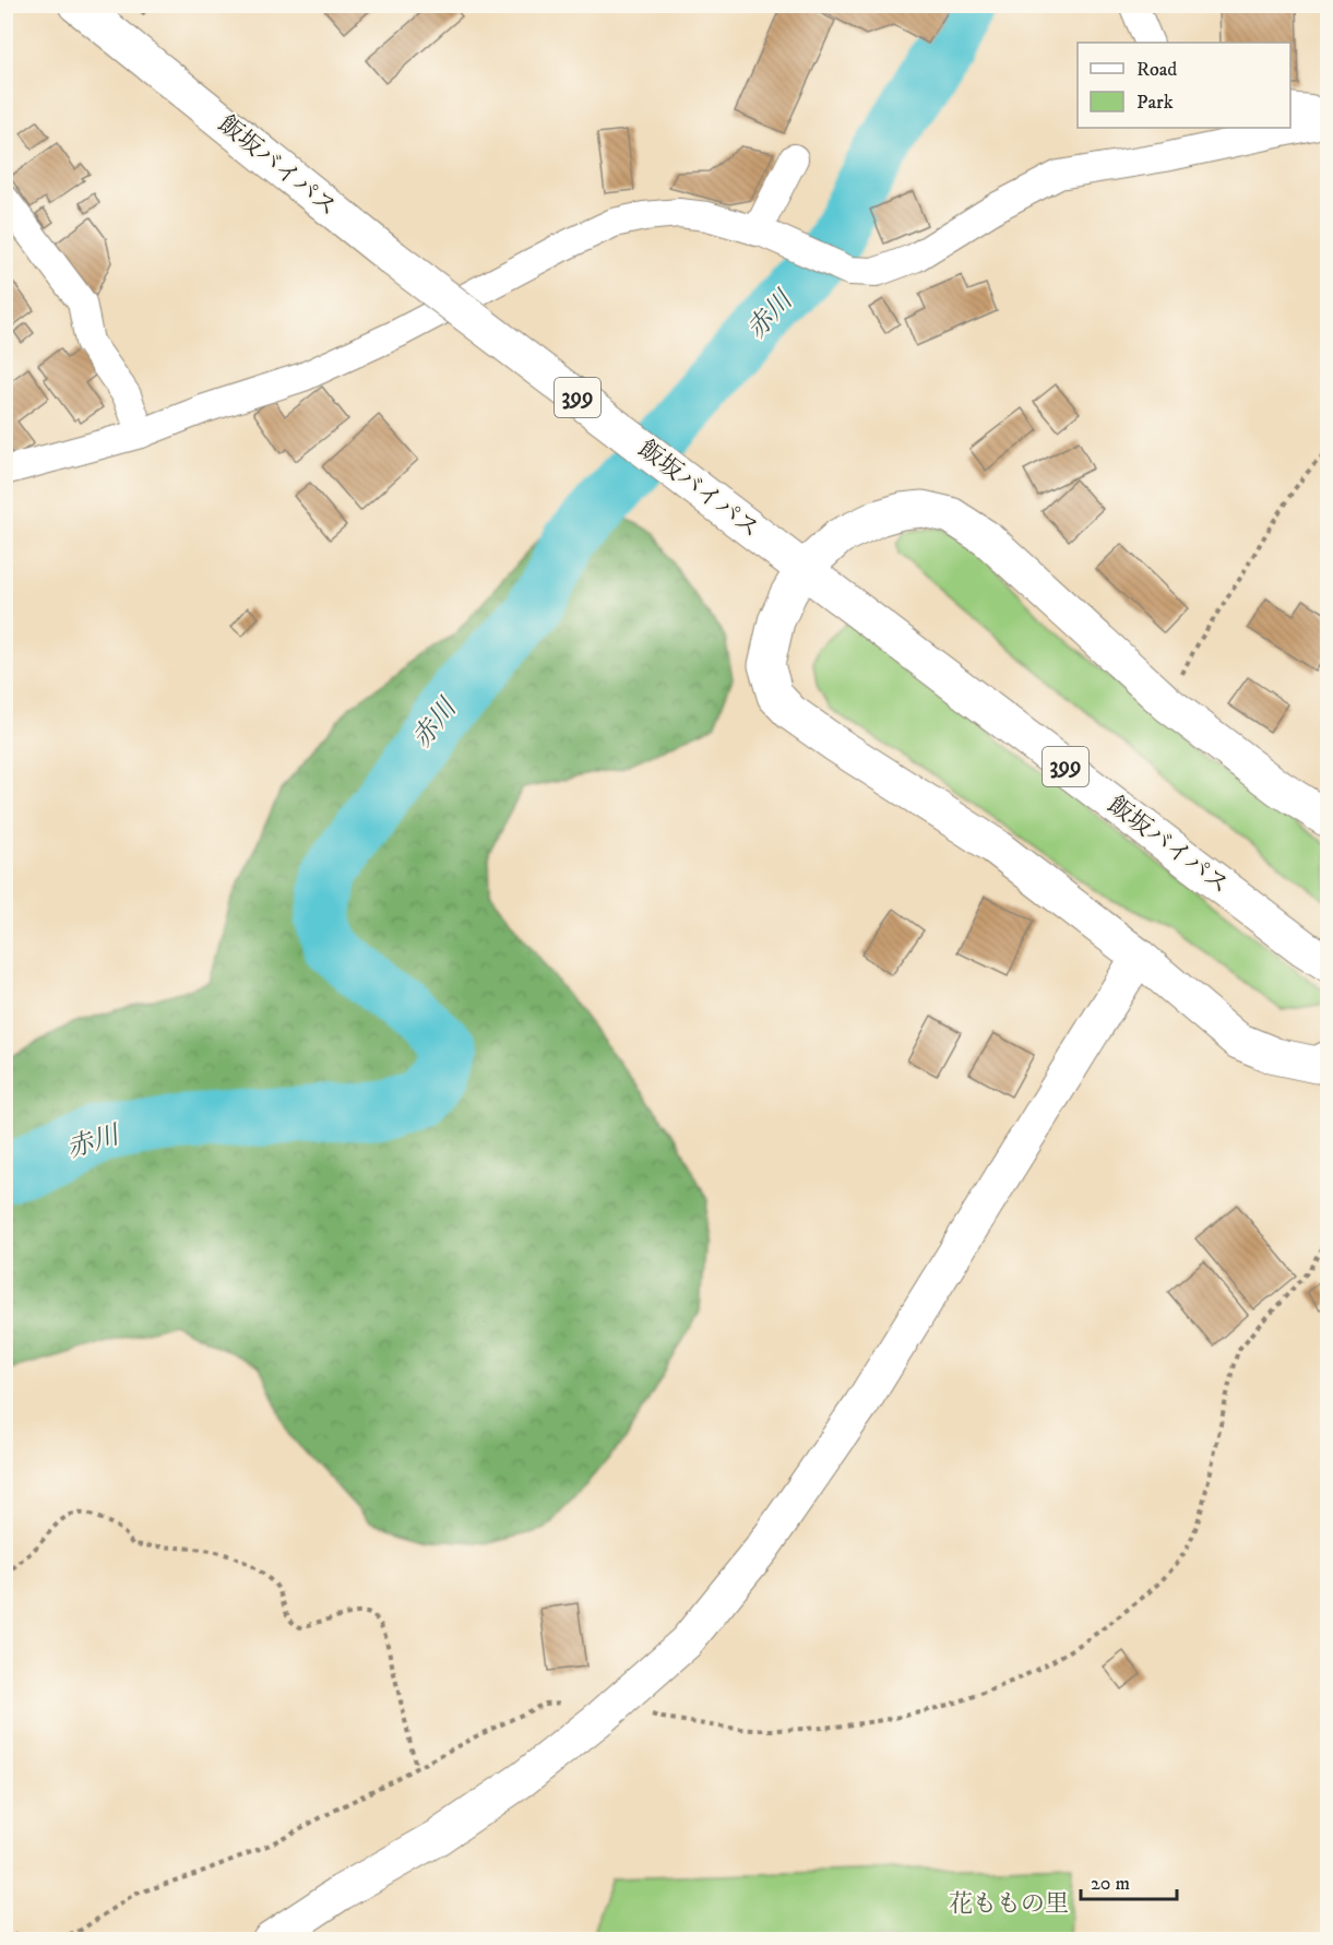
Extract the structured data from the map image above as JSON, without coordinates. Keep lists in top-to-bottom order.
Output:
{
  "streets": {
    "highway": ["飯坂バイパス", "399"]
  },
  "water": ["赤川"],
  "parks": ["花ももの里"],
  "legend": ["Road", "Park"],
  "scale_bar": "20 m"
}
